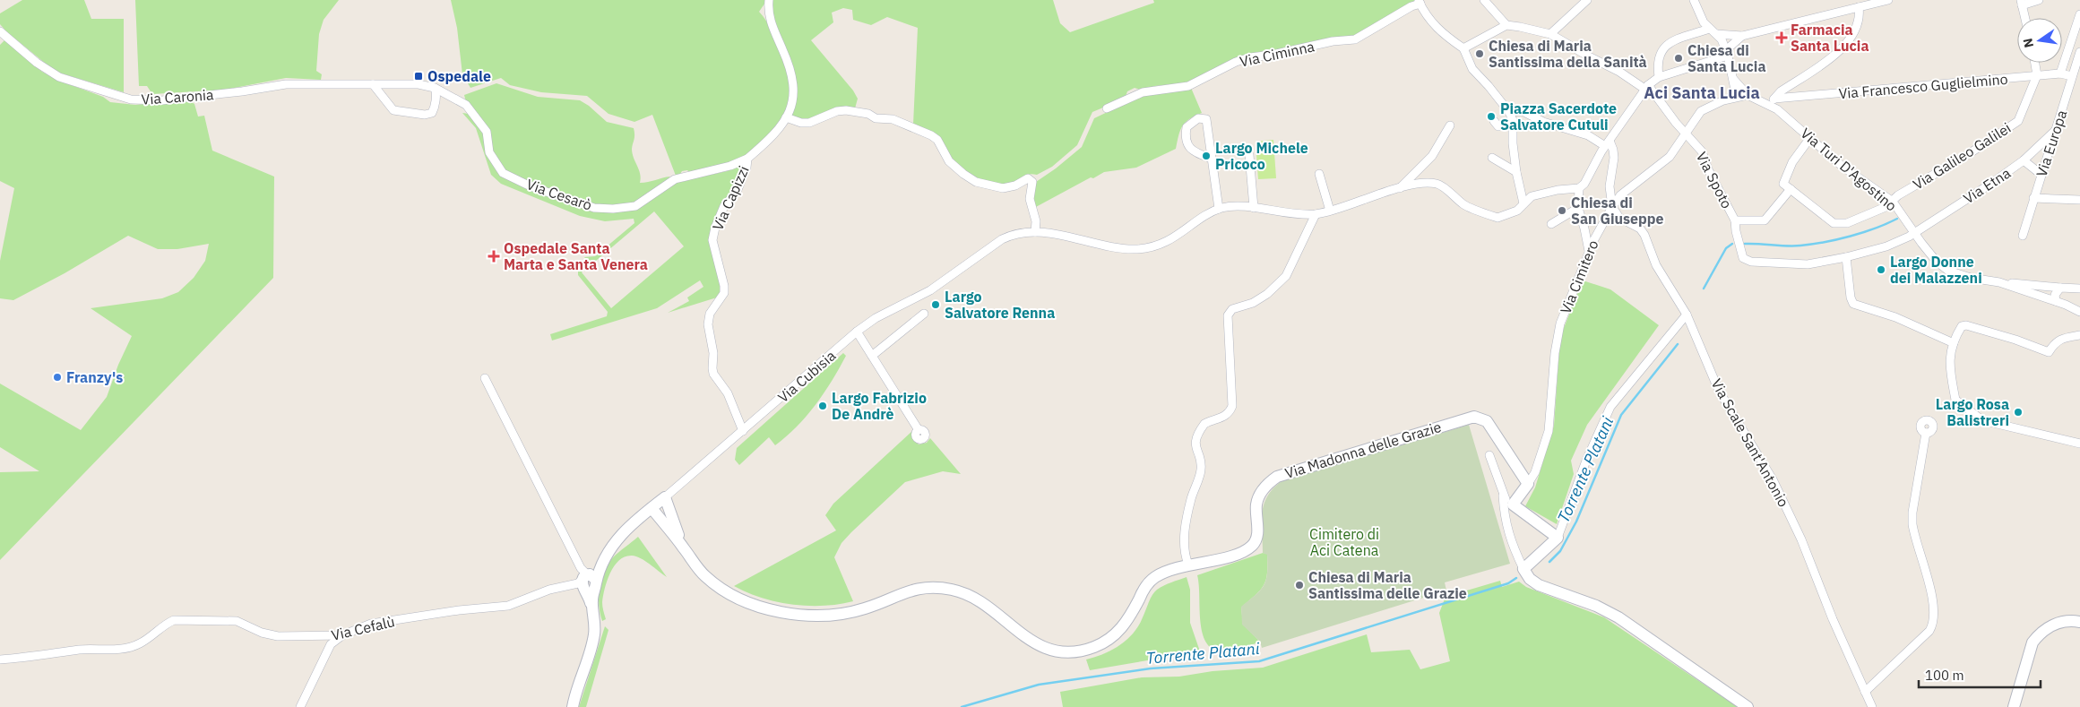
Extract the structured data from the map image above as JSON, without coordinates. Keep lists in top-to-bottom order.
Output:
{
  "streets": {
    "street": [
      "Via Ciminna",
      "Via Francesco Guglielmino",
      "Via Caronia",
      "Via Europa",
      "Via Galileo Galilei",
      "Via Turi D'Agostino",
      "Via Spoto",
      "Via Etna",
      "Via Cesarò",
      "Via Capizzi",
      "Via Cimitero",
      "Via Cubisia",
      "Via Scale Sant'Antonio",
      "Via Madonna delle Grazie",
      "Via Cefalù"
    ]
  },
  "crossings": [
    ["Via Francesco Guglielmino", "Via Europa"],
    ["Via Francesco Guglielmino", "Via Galileo Galilei"],
    ["Via Francesco Guglielmino", "Via Turi D'Agostino"],
    ["Via Caronia", "Via Cesarò"],
    ["Via Europa", "Via Etna"],
    ["Via Galileo Galilei", "Via Turi D'Agostino"],
    ["Via Galileo Galilei", "Via Spoto"],
    ["Via Turi D'Agostino", "Via Etna"],
    ["Via Turi D'Agostino", "Via Cimitero"],
    ["Via Spoto", "Via Etna"],
    ["Via Spoto", "Via Cimitero"],
    ["Via Cesarò", "Via Capizzi"],
    ["Via Capizzi", "Via Cubisia"],
    ["Via Cimitero", "Via Scale Sant'Antonio"],
    ["Via Cimitero", "Via Madonna delle Grazie"],
    ["Via Cubisia", "Via Cefalù"]
  ],
  "districts": ["Aci Santa Lucia"],
  "water": ["Torrente Platani"],
  "parks": ["Cimitero di Aci Catena"],
  "places": {
    "health": ["Farmacia Santa Lucia", "Ospedale Santa Marta e Santa Venera"],
    "other": [
      "Chiesa di Maria Santissima della Sanità",
      "Chiesa di Santa Lucia",
      "Piazza Sacerdote Salvatore Cutuli",
      "Largo Michele Pricoco",
      "Chiesa di San Giuseppe",
      "Largo Donne dei Malazzeni",
      "Largo Salvatore Renna",
      "Franzy's",
      "Largo Fabrizio De Andrè",
      "Largo Rosa Balistreri",
      "Chiesa di Maria Santissima delle Grazie"
    ],
    "transit": ["Ospedale"]
  },
  "scale_bar": "100 m",
  "north": "left"
}
